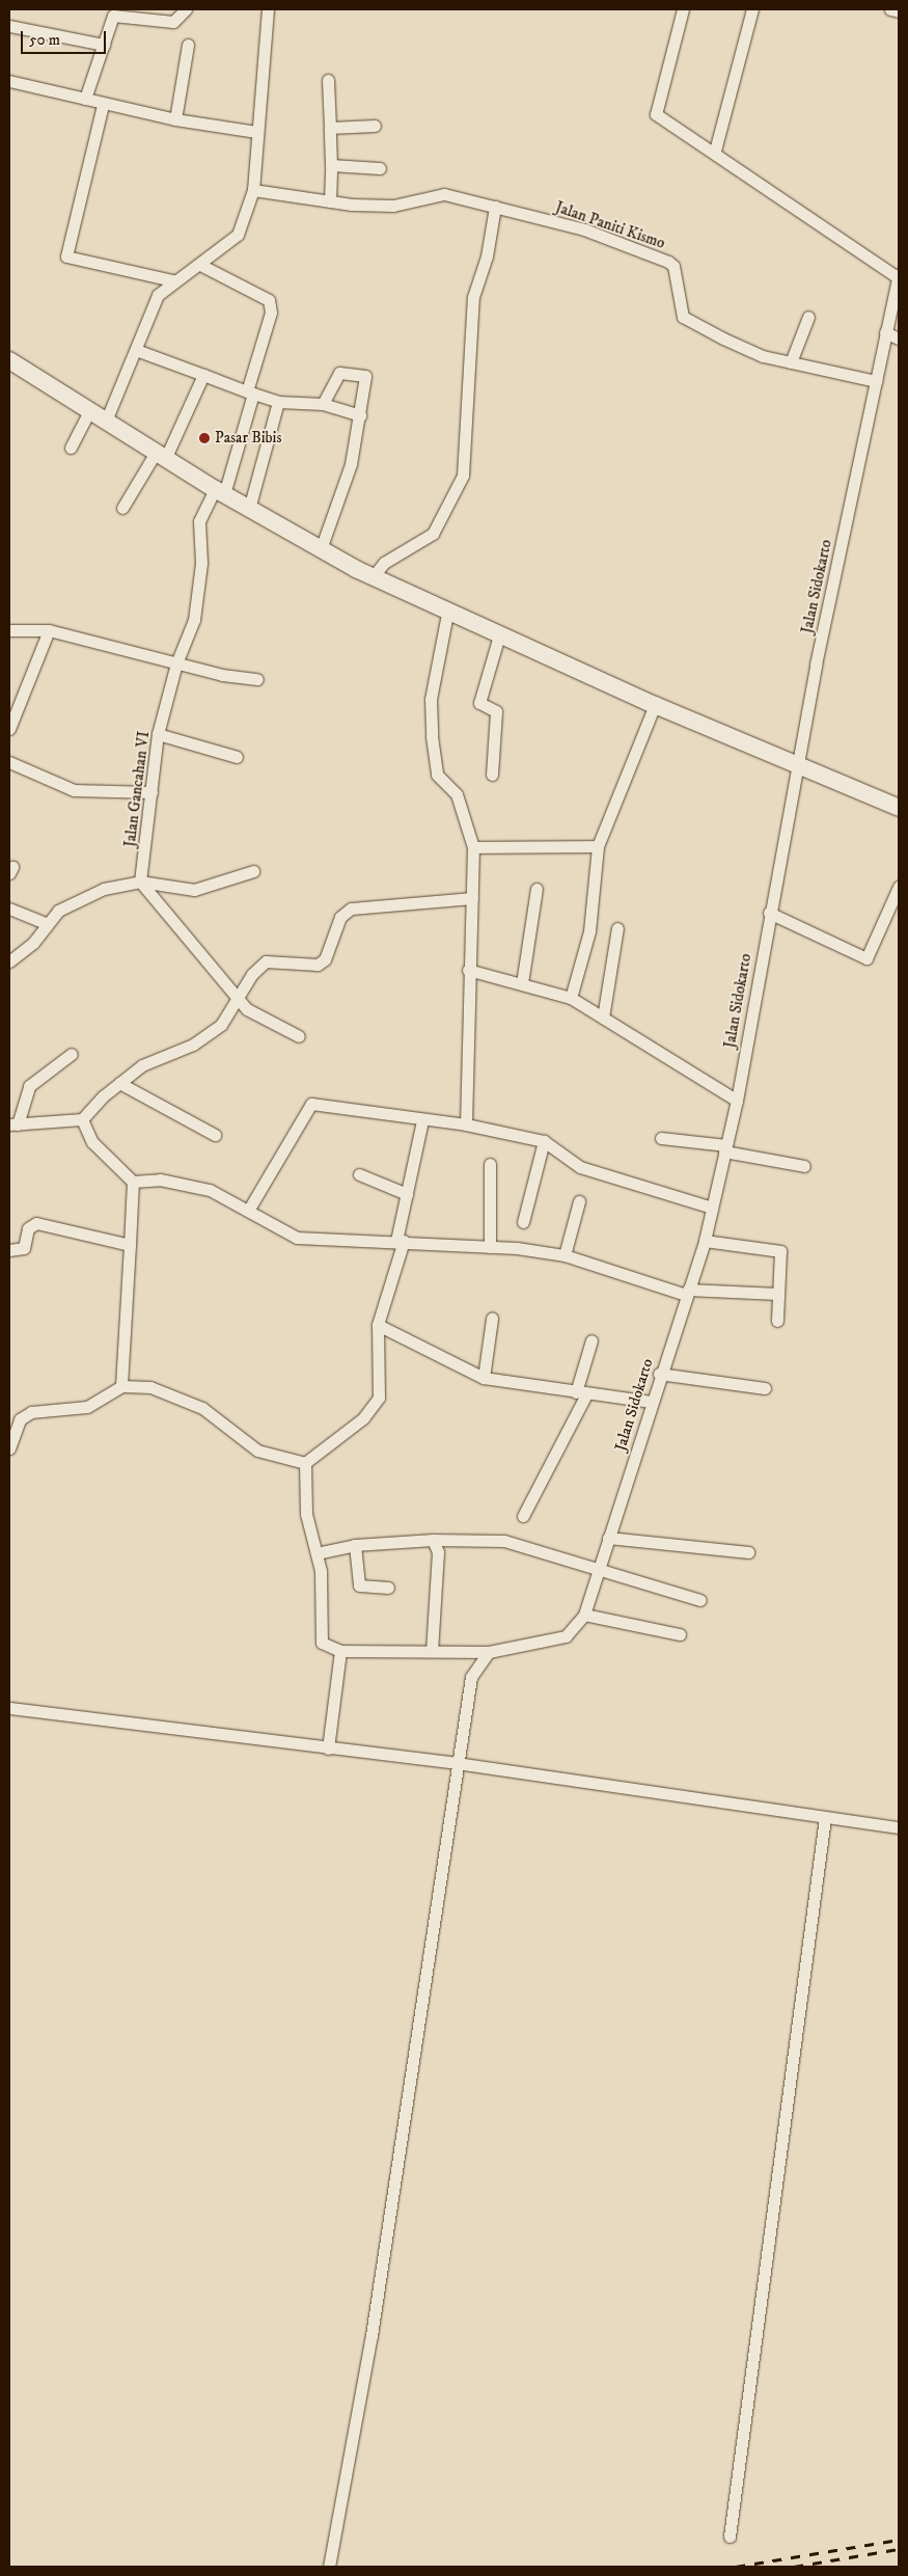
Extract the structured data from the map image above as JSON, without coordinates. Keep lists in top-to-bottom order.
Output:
{
  "streets": {
    "street": ["Jalan Paniti Kismo", "Jalan Sidokarto", "Jalan Gancahan VI"]
  },
  "crossings": [
    ["Jalan Paniti Kismo", "Jalan Sidokarto"]
  ],
  "places": ["Pasar Bibis"],
  "scale_bar": "50 m"
}
